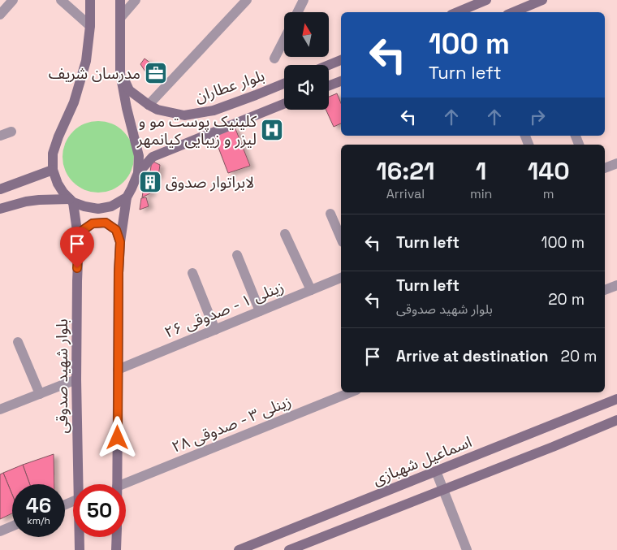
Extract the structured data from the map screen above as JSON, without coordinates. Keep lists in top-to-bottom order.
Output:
{
  "streets": {
    "main road": ["بلوار عطاران", "بلوار شهید صدوقی", "اسماعیل شهبازی"],
    "street": ["زینلی ۱ - صدوقی ۲۶", "زینلی ۳ - صدوقی ۲۸"]
  },
  "places": {
    "office": ["مدرسان شریف"],
    "hospital": ["کلینیک پوست مو و لیزر و زیبایی کیانمهر"],
    "building": ["لابراتوار صدوق"]
  },
  "north": "top",
  "page": {
    "turn": ["100 m", "Turn left"],
    "eta": [
      "16:21",
      "Arrival",
      "1",
      "min",
      "140",
      "m"
    ],
    "list": [
      {
        "name": "Turn left",
        "value": "100 m"
      },
      {
        "name": "Turn left",
        "note": "بلوار شهید صدوقی",
        "value": "20 m"
      },
      {
        "name": "Arrive at destination",
        "value": "20 m"
      }
    ],
    "speed": "46 km/h",
    "limit": "50"
  }
}
